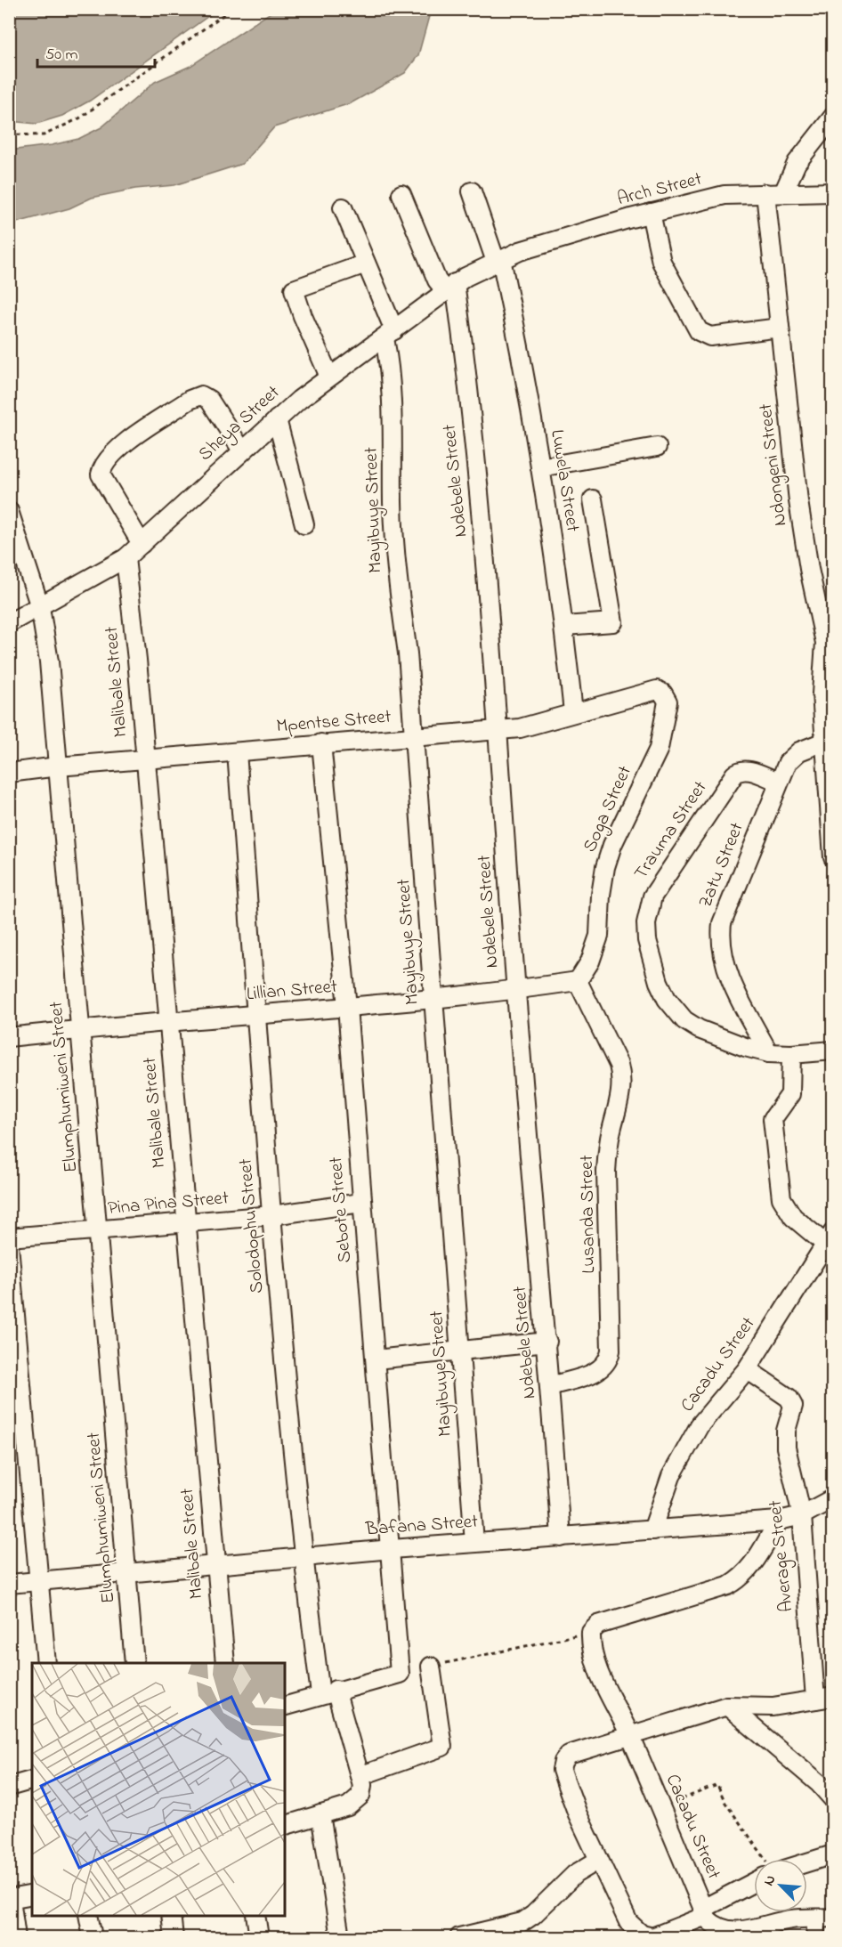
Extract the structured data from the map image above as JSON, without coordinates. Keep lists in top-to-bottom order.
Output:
{
  "streets": {
    "street": [
      "Arch Street",
      "Sheya Street",
      "Ndongeni Street",
      "Ndebele Street",
      "Luwela Street",
      "Mayibuye Street",
      "Malibale Street",
      "Mpentse Street",
      "Soga Street",
      "Trauma Street",
      "Zatu Street",
      "Lillian Street",
      "Elumphumiweni Street",
      "Pina Pina Street",
      "Sebote Street",
      "Lusanda Street",
      "Solodophu Street",
      "Cacadu Street",
      "Bafana Street",
      "Average Street"
    ]
  },
  "crossings": [
    ["Arch Street", "Sheya Street"],
    ["Arch Street", "Ndongeni Street"],
    ["Arch Street", "Luwela Street"],
    ["Sheya Street", "Ndebele Street"],
    ["Sheya Street", "Luwela Street"],
    ["Sheya Street", "Mayibuye Street"],
    ["Sheya Street", "Malibale Street"],
    ["Sheya Street", "Elumphumiweni Street"],
    ["Ndongeni Street", "Zatu Street"],
    ["Ndebele Street", "Mpentse Street"],
    ["Ndebele Street", "Lillian Street"],
    ["Ndebele Street", "Lusanda Street"],
    ["Ndebele Street", "Bafana Street"],
    ["Luwela Street", "Mpentse Street"],
    ["Mayibuye Street", "Mpentse Street"],
    ["Mayibuye Street", "Lillian Street"],
    ["Mayibuye Street", "Bafana Street"],
    ["Malibale Street", "Mpentse Street"],
    ["Malibale Street", "Lillian Street"],
    ["Malibale Street", "Pina Pina Street"],
    ["Malibale Street", "Bafana Street"],
    ["Mpentse Street", "Soga Street"],
    ["Mpentse Street", "Elumphumiweni Street"],
    ["Mpentse Street", "Sebote Street"],
    ["Mpentse Street", "Solodophu Street"],
    ["Soga Street", "Lillian Street"],
    ["Soga Street", "Lusanda Street"],
    ["Trauma Street", "Zatu Street"],
    ["Lillian Street", "Elumphumiweni Street"],
    ["Lillian Street", "Sebote Street"],
    ["Lillian Street", "Lusanda Street"],
    ["Lillian Street", "Solodophu Street"],
    ["Elumphumiweni Street", "Pina Pina Street"],
    ["Elumphumiweni Street", "Bafana Street"],
    ["Pina Pina Street", "Sebote Street"],
    ["Pina Pina Street", "Solodophu Street"],
    ["Sebote Street", "Solodophu Street"],
    ["Sebote Street", "Bafana Street"],
    ["Solodophu Street", "Bafana Street"],
    ["Cacadu Street", "Bafana Street"],
    ["Cacadu Street", "Average Street"],
    ["Bafana Street", "Average Street"]
  ],
  "scale_bar": "50 m",
  "north": "top left"
}
